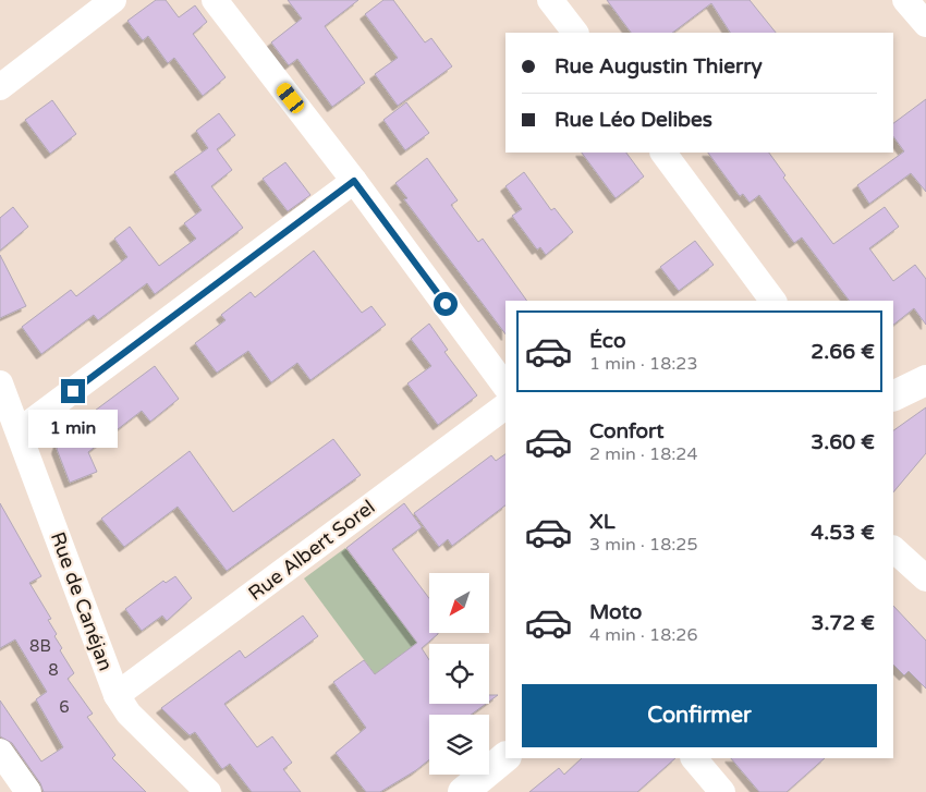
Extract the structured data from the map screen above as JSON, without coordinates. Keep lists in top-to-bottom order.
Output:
{
  "streets": {
    "street": ["Rue Albert Sorel", "Rue de Canéjan"]
  },
  "crossings": [
    ["Rue Albert Sorel", "Rue de Canéjan"]
  ],
  "house_numbers": ["8B", "8", "6"],
  "north": "bottom left",
  "page": {
    "banner": ["Rue Augustin Thierry", "Rue Léo Delibes"],
    "list": [
      {
        "name": "Éco",
        "note": "1 min · 18:23",
        "value": "2.66 €"
      },
      {
        "name": "Confort",
        "note": "2 min · 18:24",
        "value": "3.60 €"
      },
      {
        "name": "XL",
        "note": "3 min · 18:25",
        "value": "4.53 €"
      },
      {
        "name": "Moto",
        "note": "4 min · 18:26",
        "value": "3.72 €"
      }
    ],
    "bubble": "1 min",
    "buttons": "Confirmer"
  }
}
